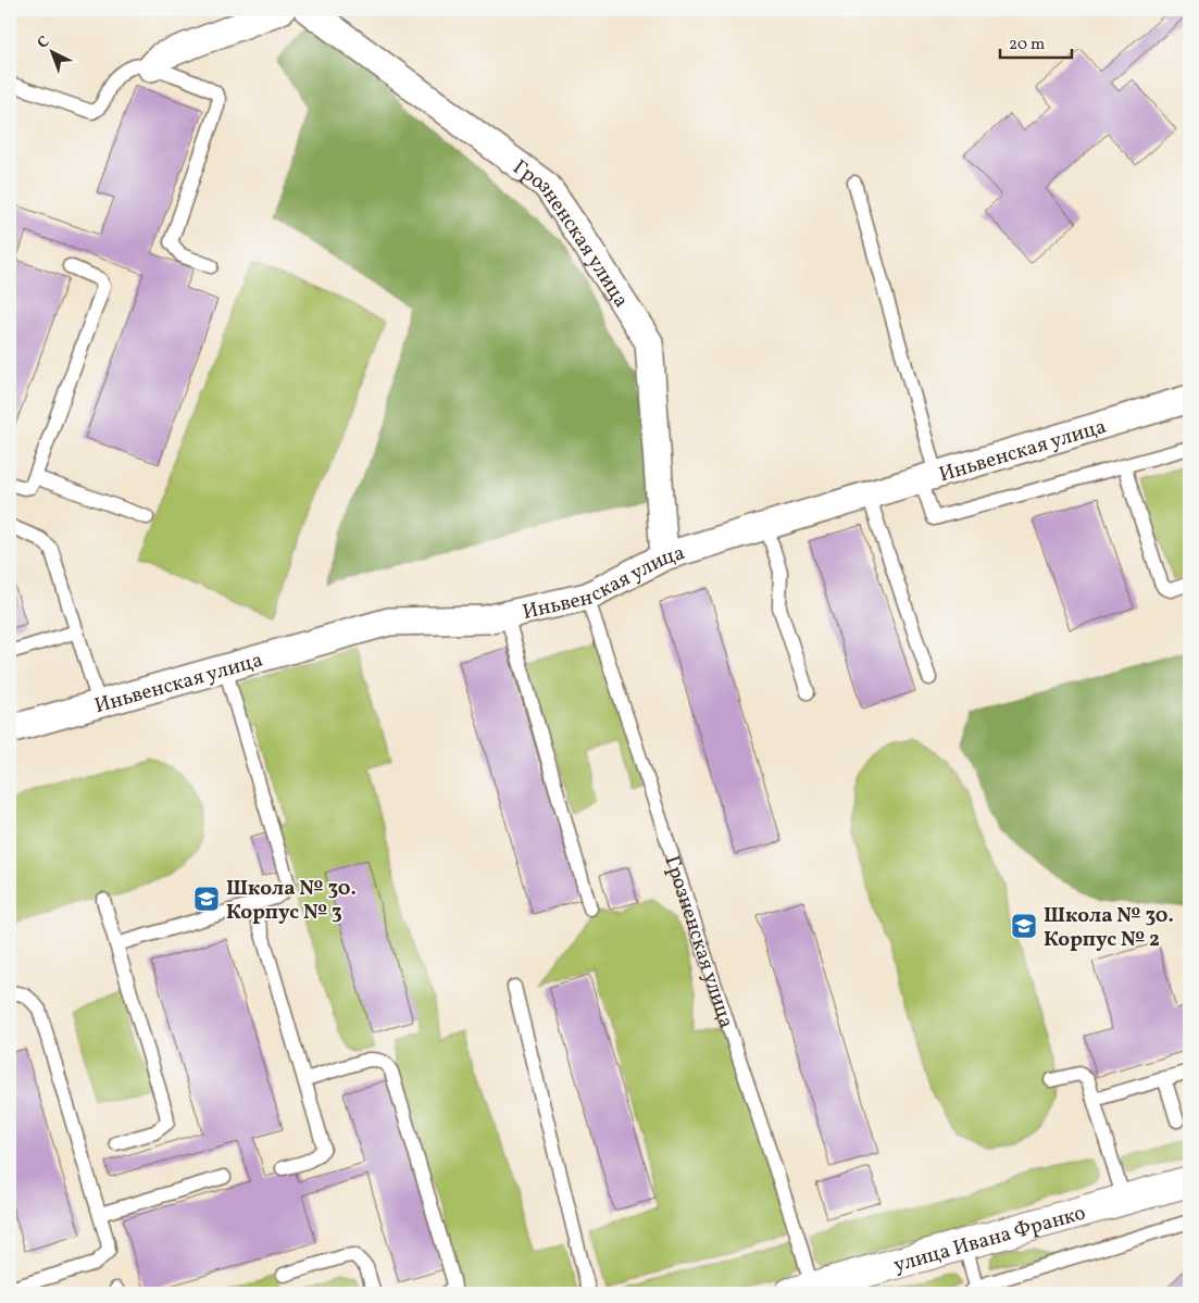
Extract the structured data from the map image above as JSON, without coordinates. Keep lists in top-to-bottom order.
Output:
{
  "streets": {
    "street": ["Грозненская улица", "Иньвенская улица", "улица Ивана Франко"]
  },
  "crossings": [
    ["Грозненская улица", "Иньвенская улица"],
    ["Грозненская улица", "улица Ивана Франко"]
  ],
  "places": {
    "school or university": ["Школа № 30. Корпус № 3", "Школа № 30. Корпус № 2"]
  },
  "scale_bar": "20 m",
  "north": "top left"
}
